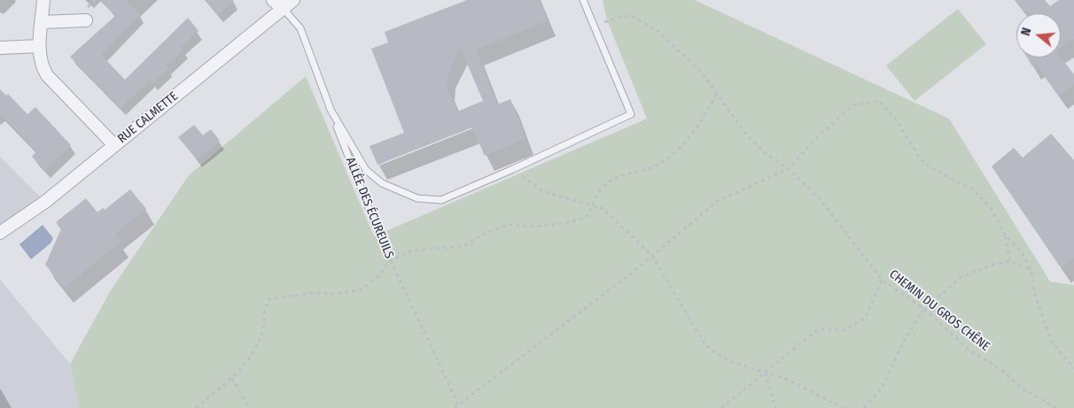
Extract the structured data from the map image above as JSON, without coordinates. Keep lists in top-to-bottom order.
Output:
{
  "streets": {
    "street": ["RUE CALMETTE"],
    "lane": ["ALLÉE DES ÉCUREUILS"],
    "path": ["CHEMIN DU GROS CHÊNE"]
  },
  "crossings": [
    ["RUE CALMETTE", "ALLÉE DES ÉCUREUILS"]
  ],
  "north": "left"
}
